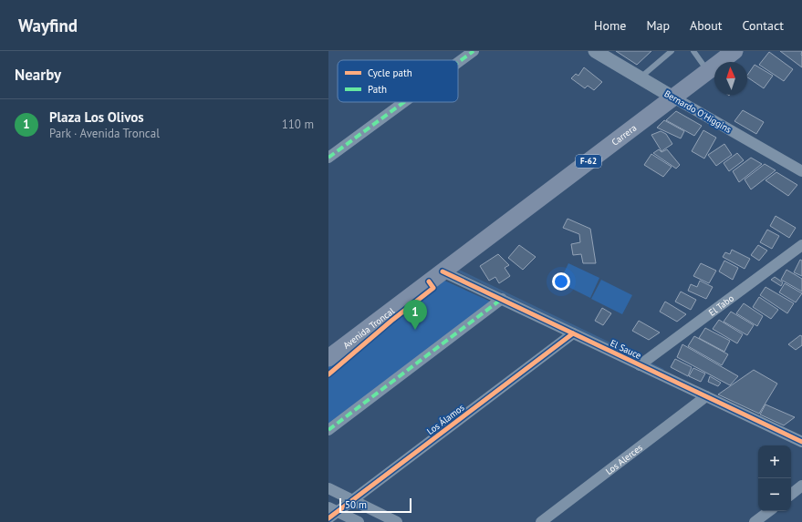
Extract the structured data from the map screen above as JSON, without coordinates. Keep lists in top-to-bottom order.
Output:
{
  "streets": {
    "main road": ["Carrera", "F-62", "Avenida Troncal"],
    "street": [
      "Bernardo O'Higgins",
      "El Tabo",
      "El Sauce",
      "Los Álamos",
      "Los Alerces"
    ]
  },
  "crossings": [
    ["Bernardo O'Higgins", "Carrera"],
    ["Carrera", "Avenida Troncal"],
    ["Carrera", "El Sauce"],
    ["El Tabo", "El Sauce"],
    ["Avenida Troncal", "El Sauce"],
    ["El Sauce", "Los Álamos"],
    ["El Sauce", "Los Alerces"]
  ],
  "legend": ["Cycle path", "Path"],
  "scale_bar": "50 m",
  "north": "top",
  "page": {
    "header": "Wayfind",
    "nav": [
      "Home",
      "Map",
      "About",
      "Contact"
    ],
    "heading": "Nearby",
    "list": [
      {
        "mark": "1",
        "name": "Plaza Los Olivos",
        "note": "Park · Avenida Troncal",
        "value": "110 m"
      }
    ],
    "pins": "1",
    "map_buttons": ["+", "−"],
    "scale": "50 m"
  }
}
